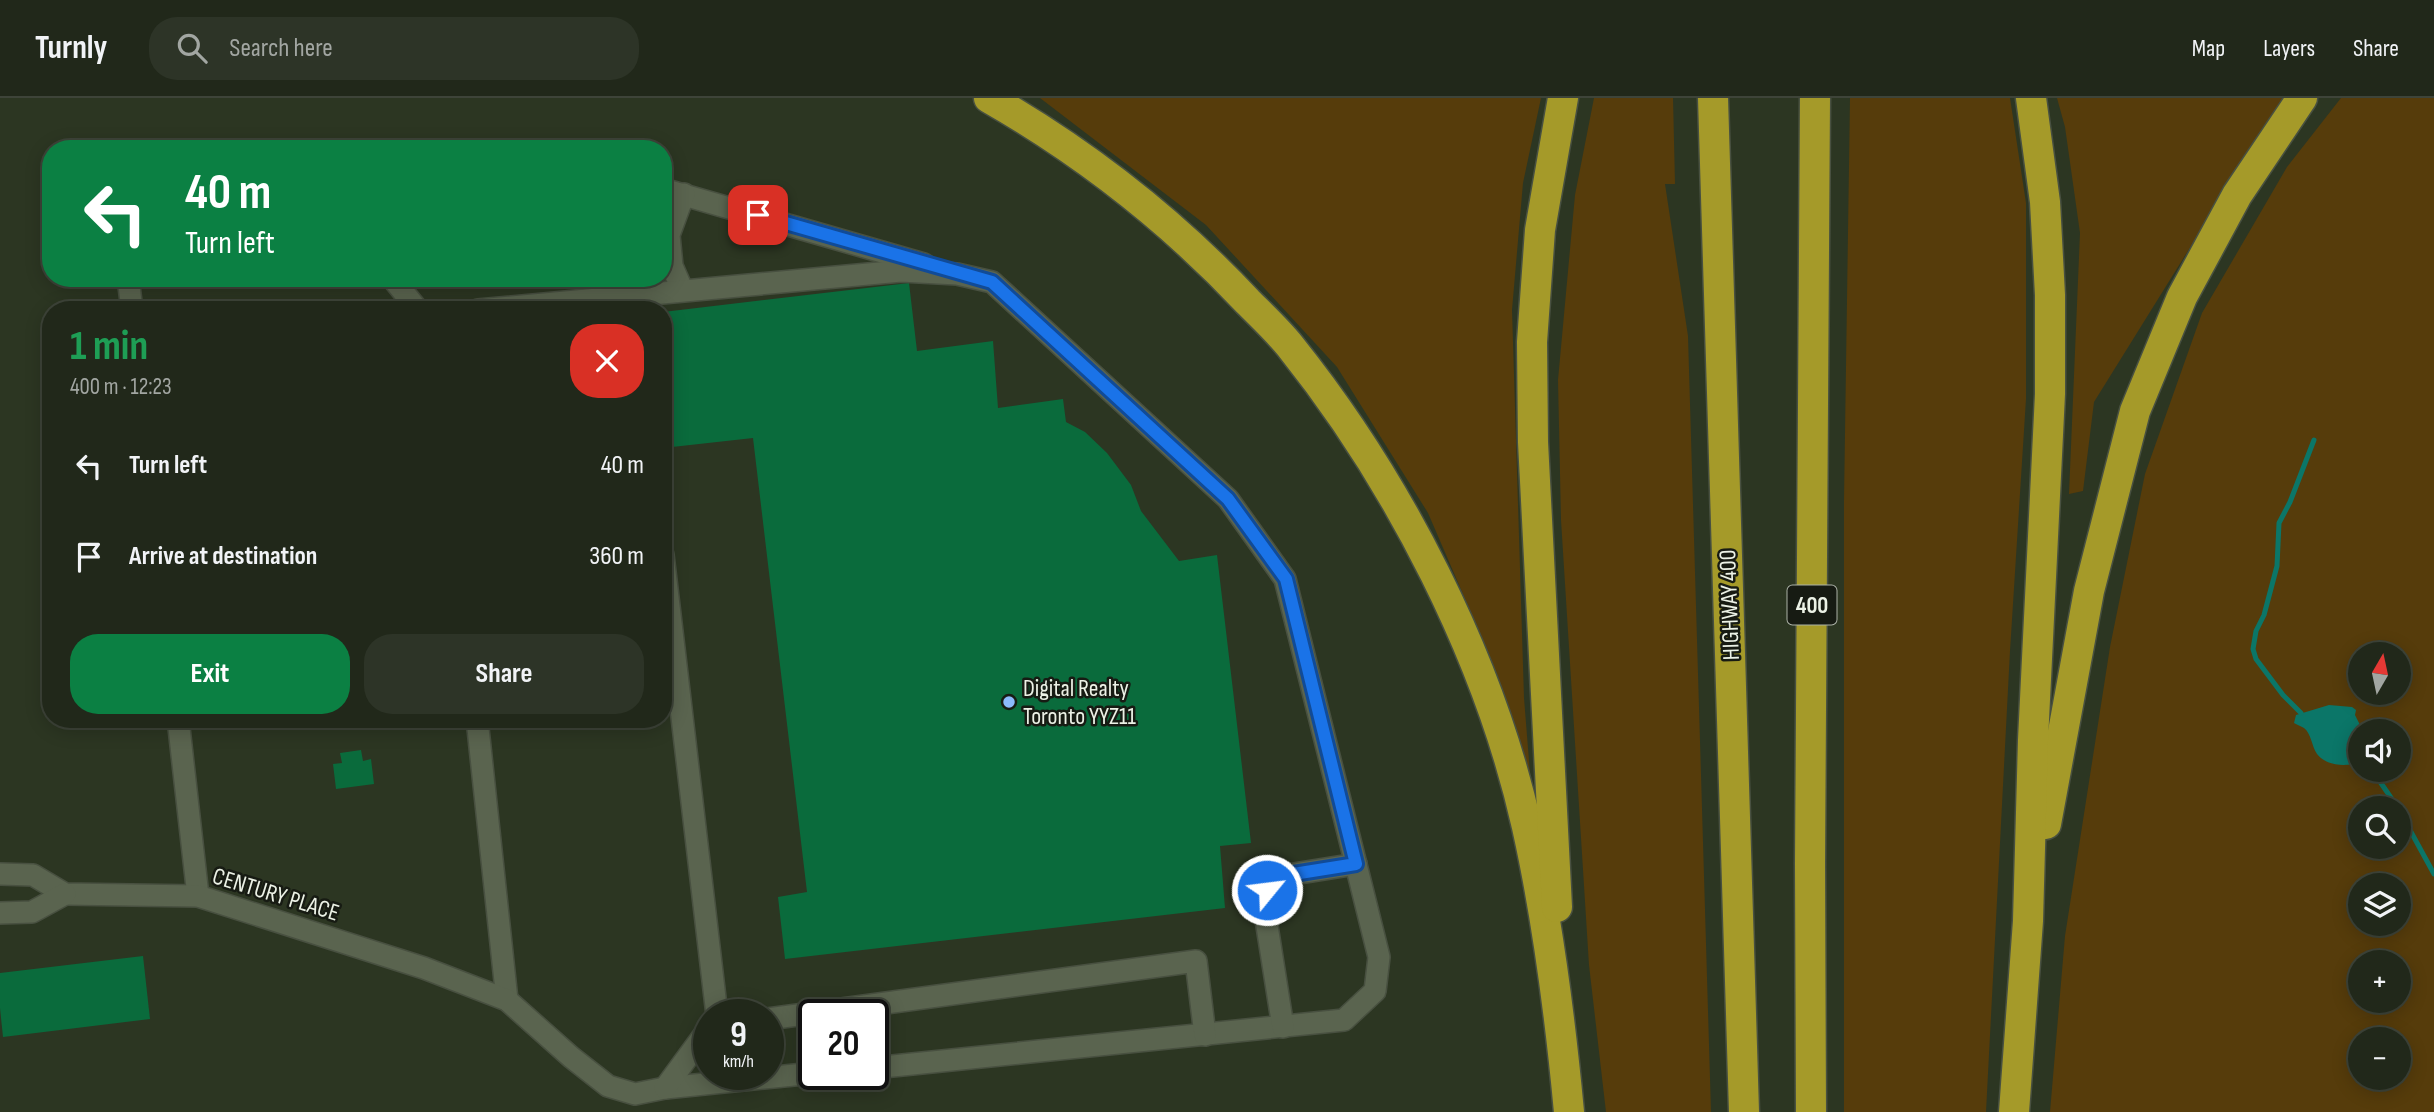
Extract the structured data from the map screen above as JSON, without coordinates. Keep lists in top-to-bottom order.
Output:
{
  "streets": {
    "highway": ["HIGHWAY 400", "400"],
    "street": ["CENTURY PLACE"]
  },
  "places": ["Digital Realty Toronto YYZ11"],
  "north": "top",
  "page": {
    "header": "Turnly",
    "search": "Search here",
    "nav": ["Map", "Layers", "Share"],
    "turn": ["40 m", "Turn left"],
    "heading": ["1 min", "400 m · 12:23"],
    "list": [
      {
        "name": "Turn left",
        "value": "40 m"
      },
      {
        "name": "Arrive at destination",
        "value": "360 m"
      }
    ],
    "buttons": ["Exit", "Share"],
    "map_buttons": ["+", "−"],
    "speed": "9 km/h",
    "limit": "20"
  }
}
